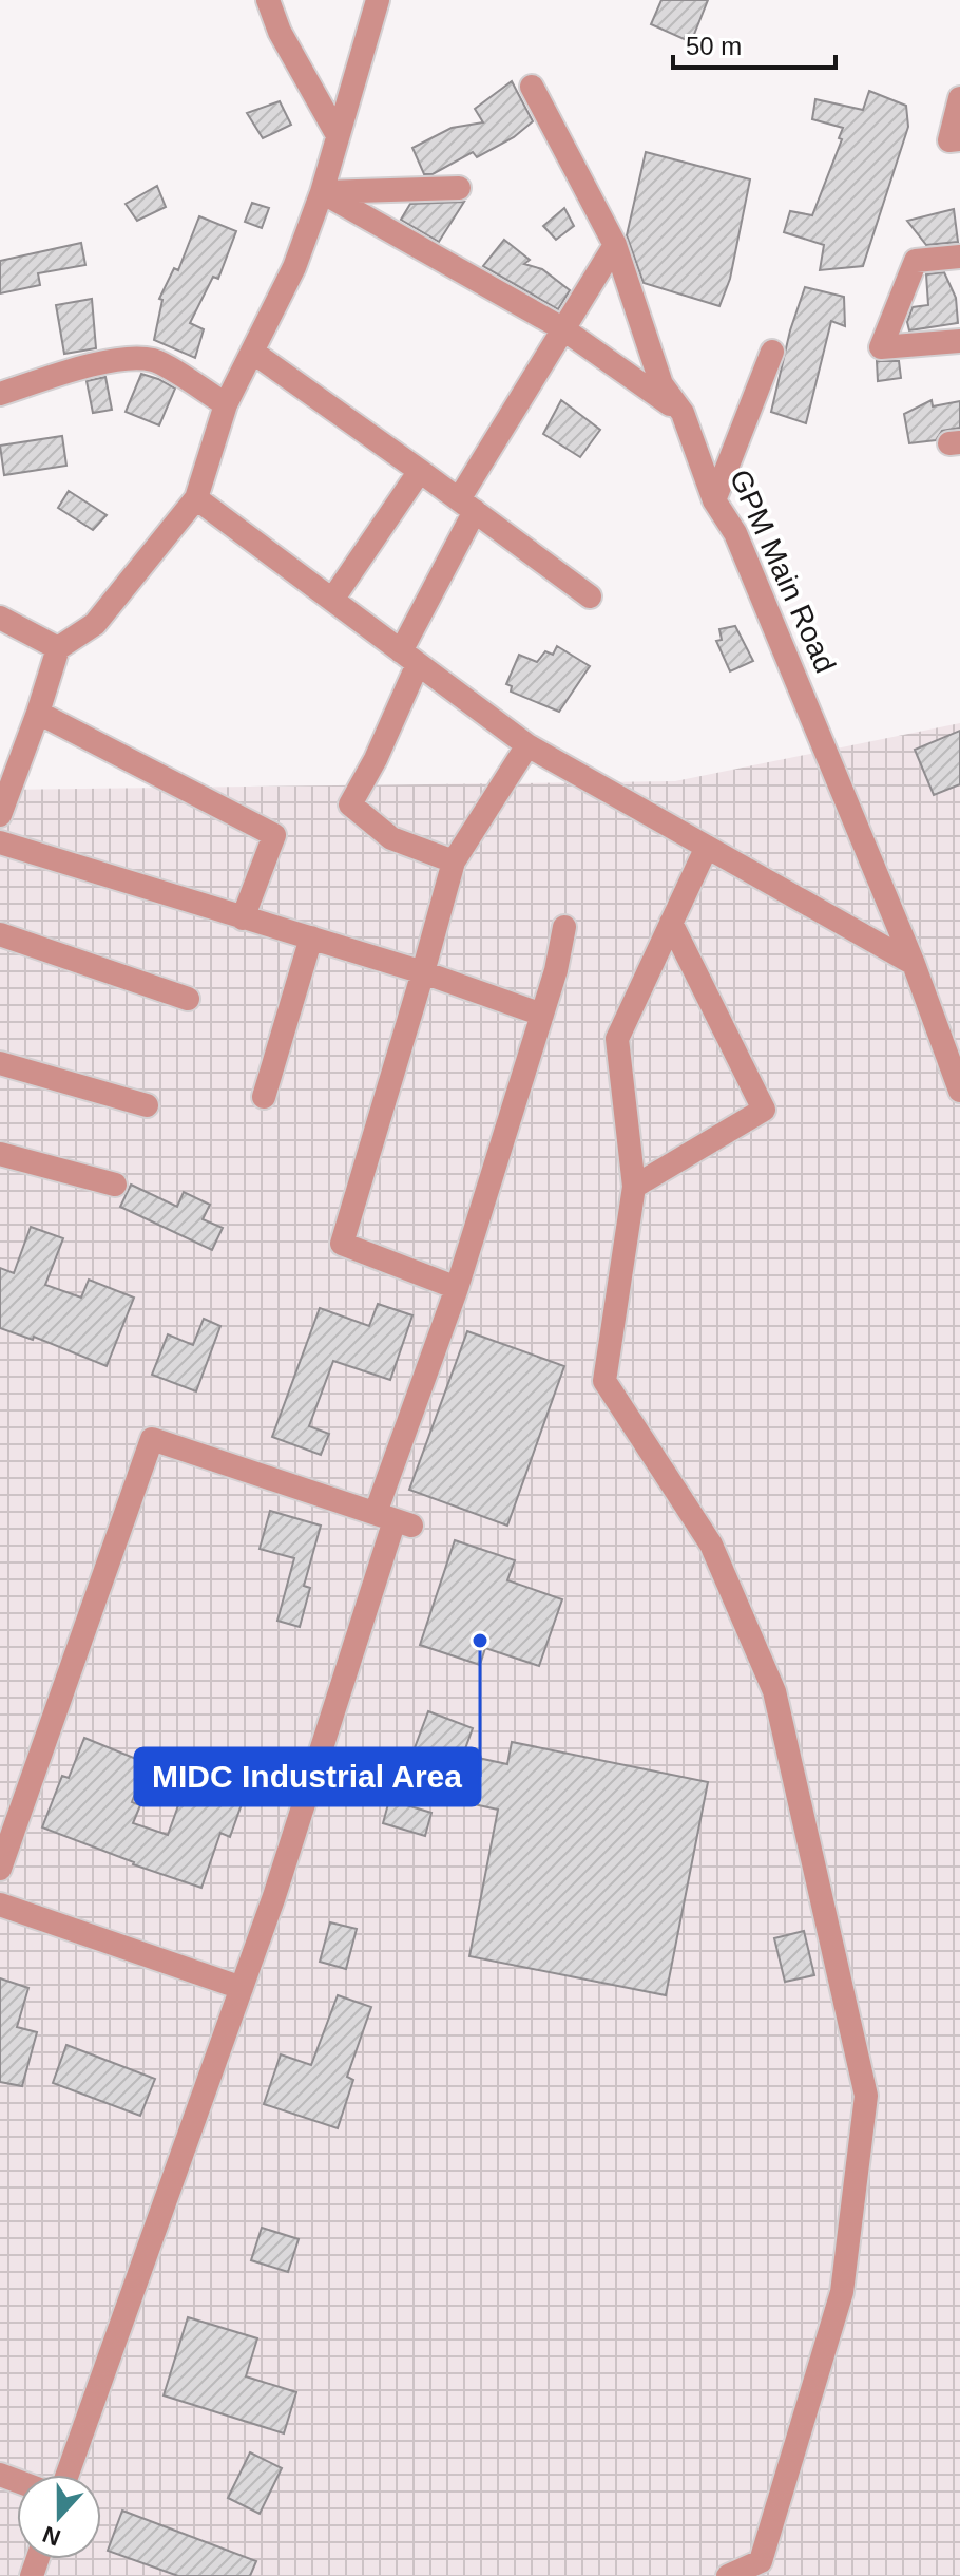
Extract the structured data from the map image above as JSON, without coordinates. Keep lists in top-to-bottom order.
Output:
{
  "streets": {
    "street": ["GPM Main Road"]
  },
  "places": ["MIDC Industrial Area"],
  "scale_bar": "50 m",
  "north": "bottom"
}
